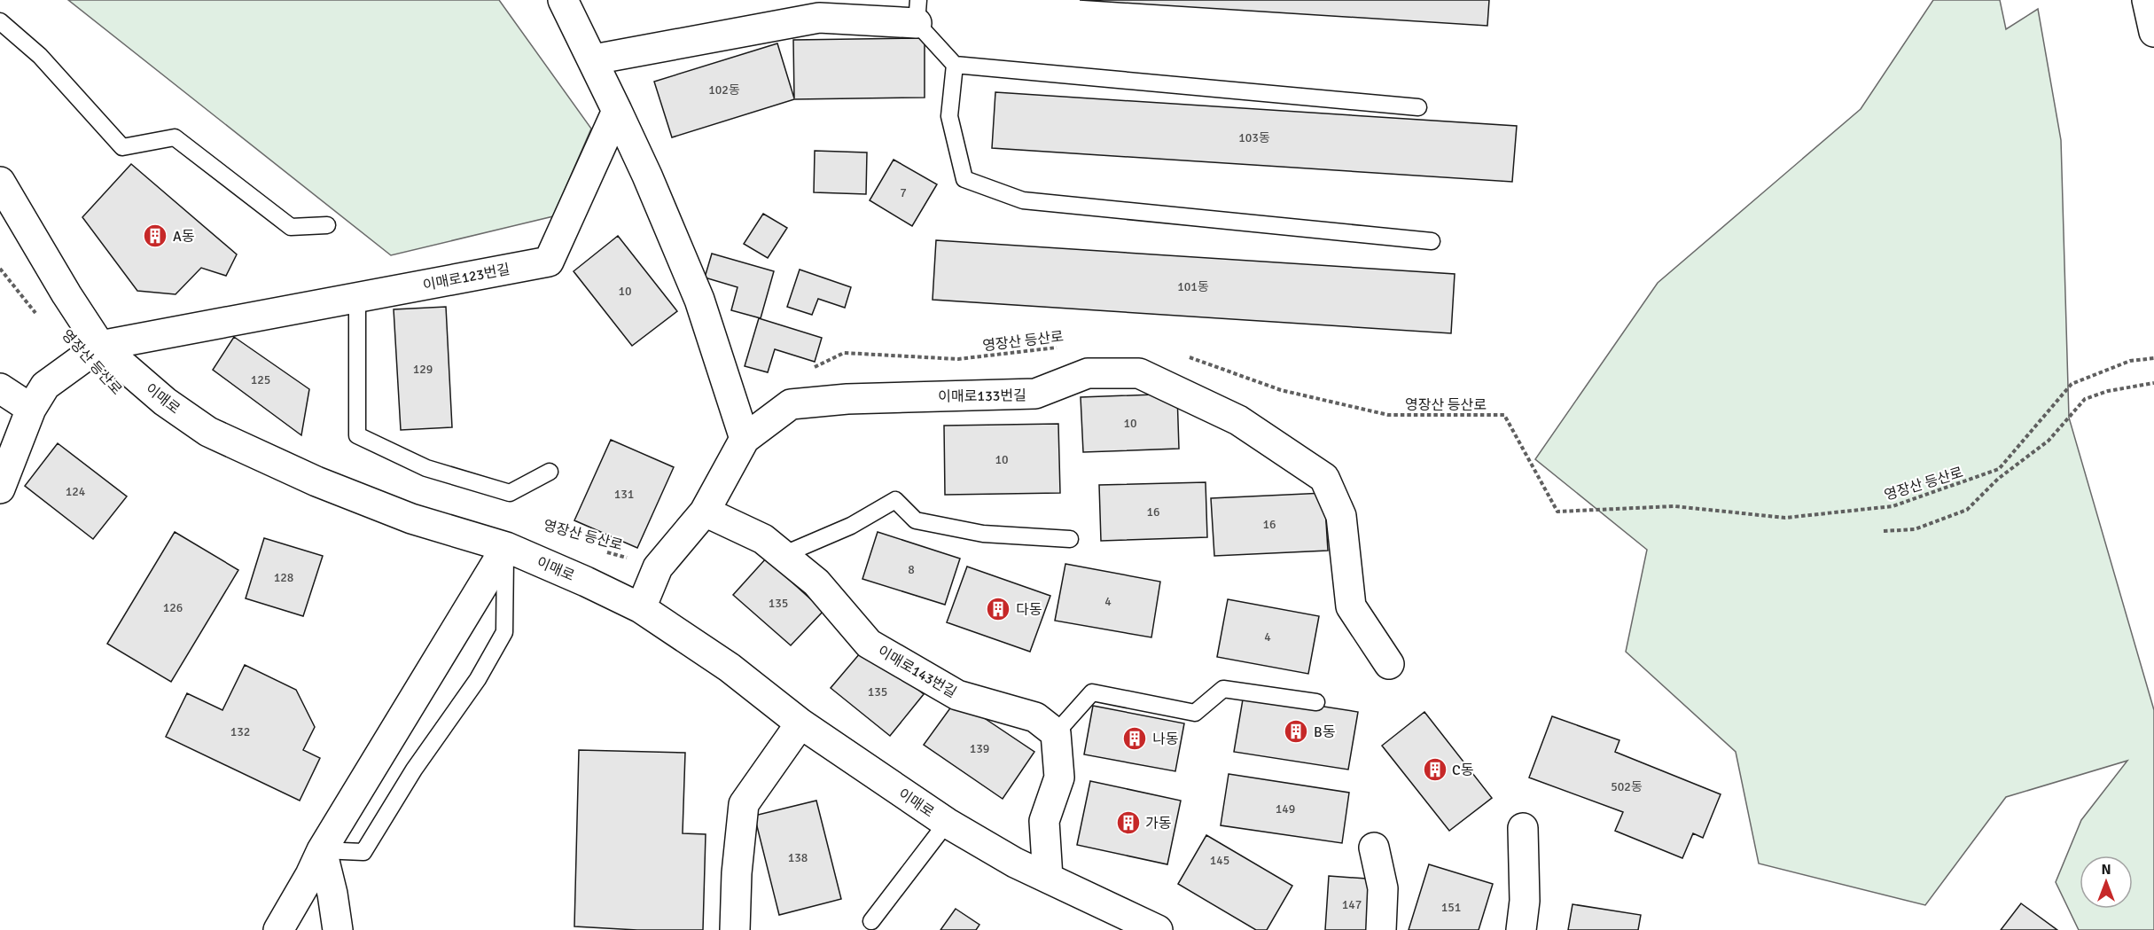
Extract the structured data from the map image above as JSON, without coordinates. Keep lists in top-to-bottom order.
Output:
{
  "streets": {
    "street": [
      "이매로123번길",
      "이매로133번길",
      "이매로",
      "이매로143번길"
    ],
    "path": ["영장산 등산로"]
  },
  "crossings": [
    ["이매로123번길", "이매로"],
    ["이매로133번길", "이매로"],
    ["이매로133번길", "이매로143번길"]
  ],
  "places": {
    "building": [
      "A동",
      "다동",
      "B동",
      "나동",
      "C동",
      "가동"
    ]
  },
  "house_numbers": [
    "102동",
    "103동",
    "7",
    "101동",
    "10",
    "129",
    "125",
    "10",
    "10",
    "124",
    "131",
    "16",
    "16",
    "8",
    "128",
    "4",
    "135",
    "126",
    "4",
    "135",
    "132",
    "139",
    "502동",
    "149",
    "138",
    "145",
    "147",
    "151"
  ],
  "north": "top"
}
